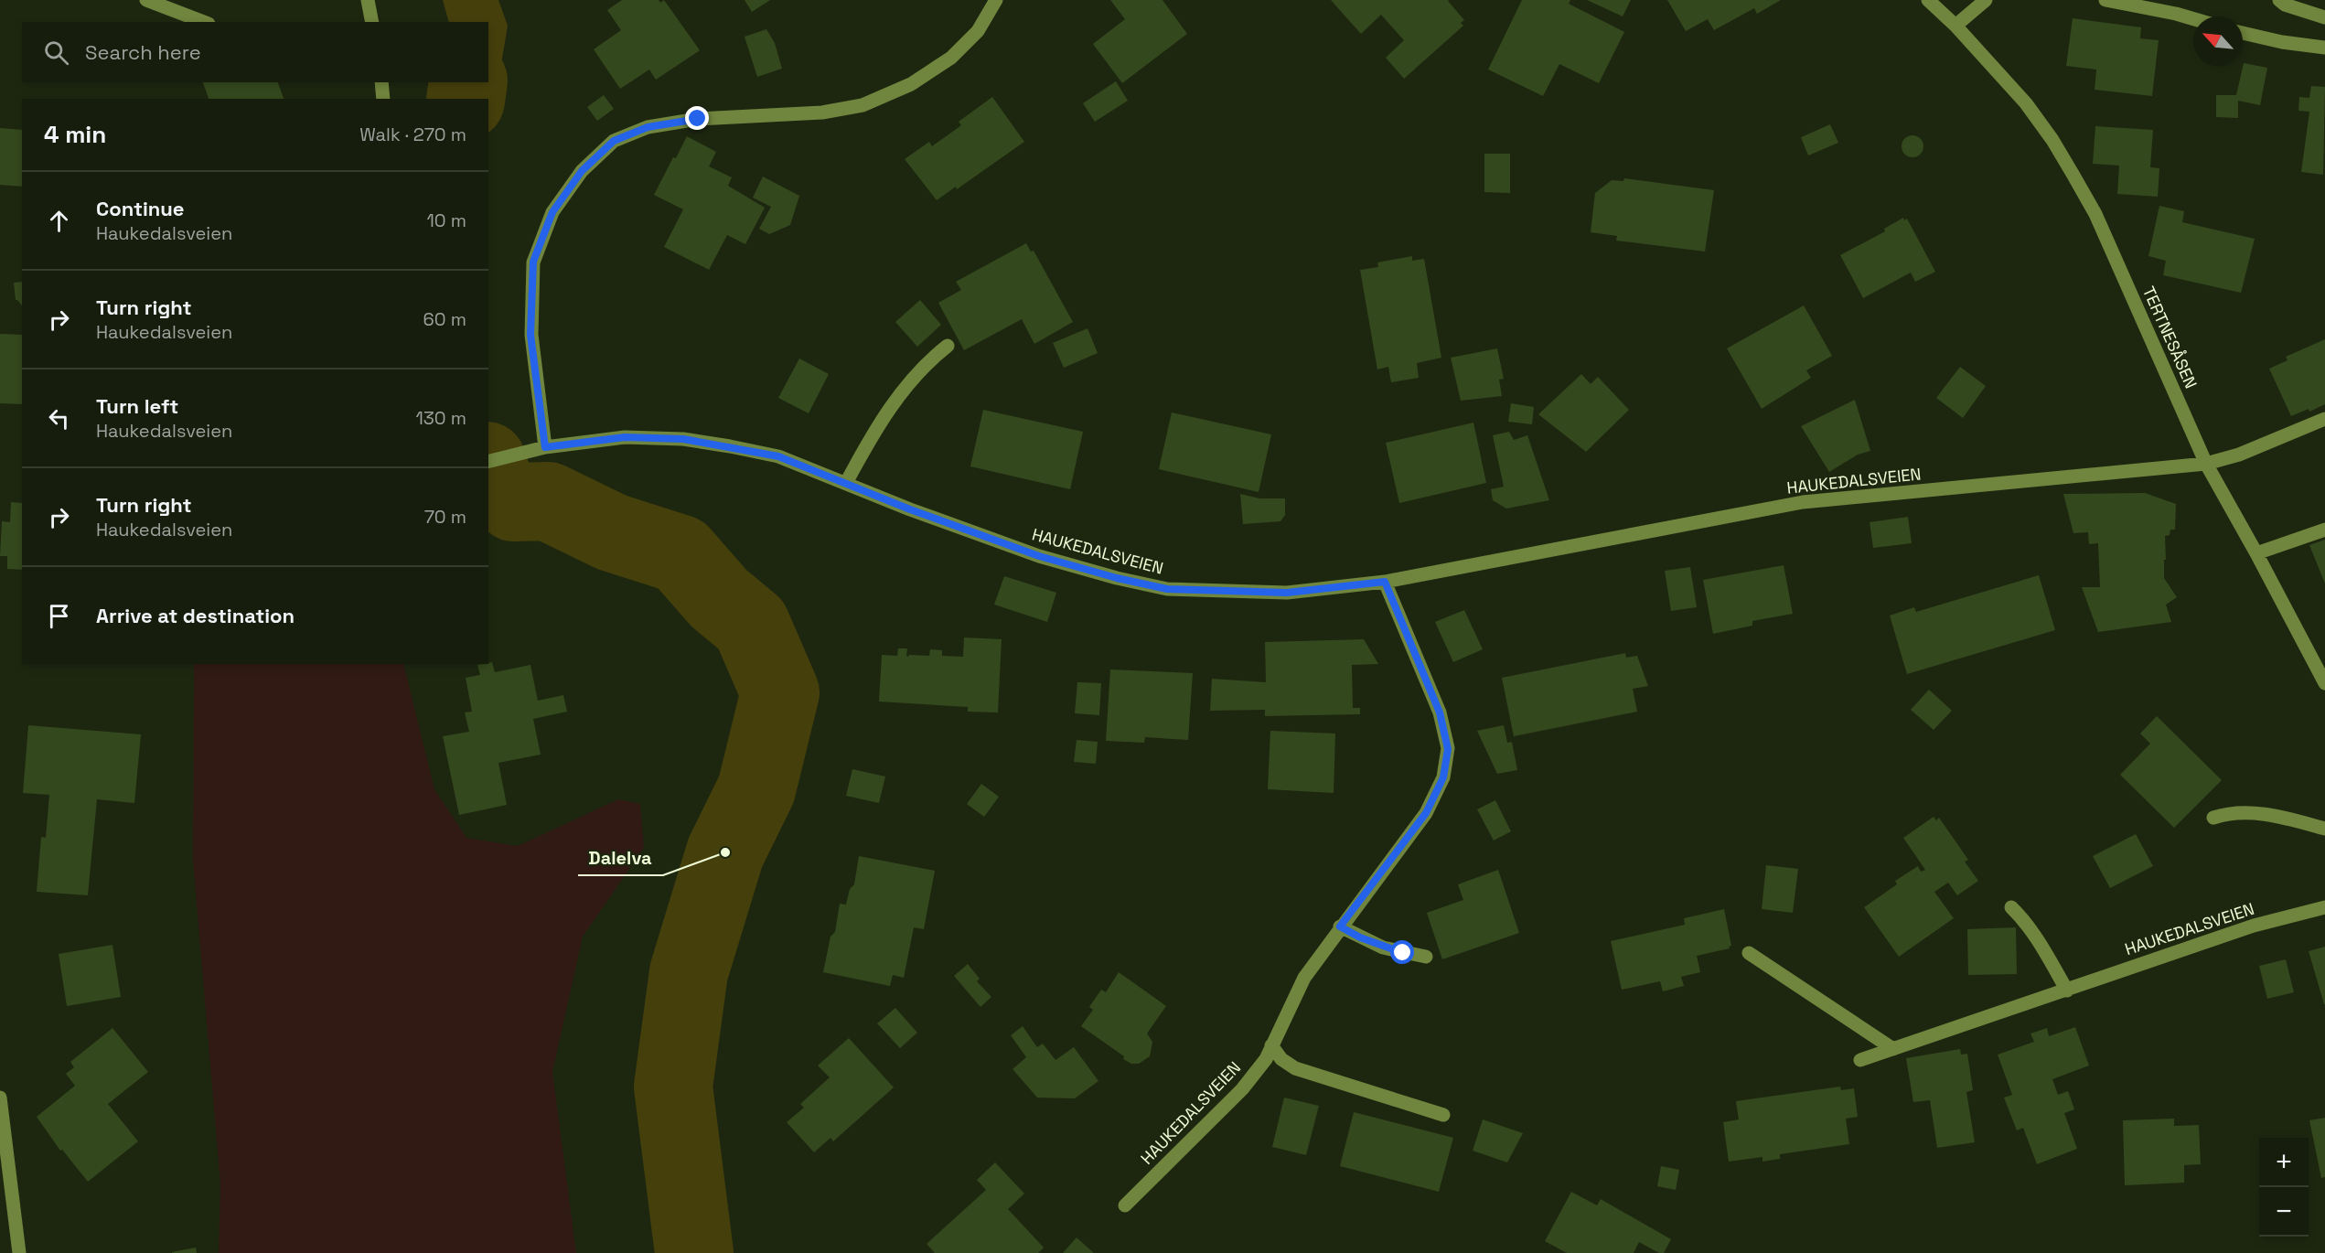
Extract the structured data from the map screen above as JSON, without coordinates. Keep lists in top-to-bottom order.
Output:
{
  "streets": {
    "street": ["TERTNESÅSEN", "HAUKEDALSVEIEN"]
  },
  "crossings": [
    ["TERTNESÅSEN", "HAUKEDALSVEIEN"]
  ],
  "places": ["Dalelva"],
  "north": "top left",
  "page": {
    "search": "Search here",
    "heading": ["4 min", "Walk · 270 m"],
    "list": [
      ["Continue", "Haukedalsveien", "10 m"],
      ["Turn right", "Haukedalsveien", "60 m"],
      ["Turn left", "Haukedalsveien", "130 m"],
      ["Turn right", "Haukedalsveien", "70 m"],
      "Arrive at destination"
    ],
    "map_buttons": ["+", "−"]
  }
}
